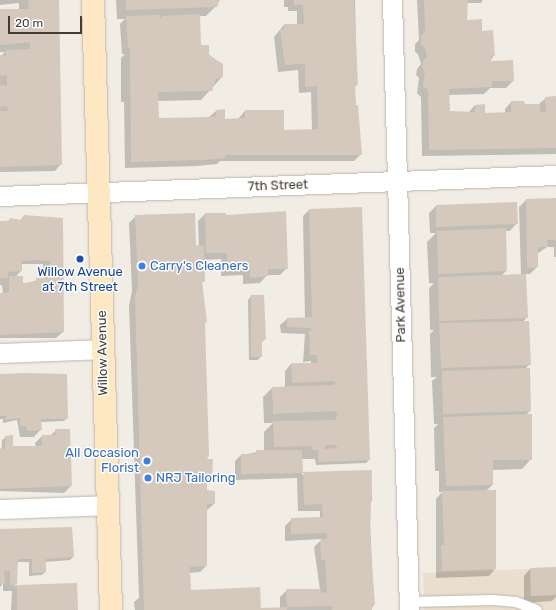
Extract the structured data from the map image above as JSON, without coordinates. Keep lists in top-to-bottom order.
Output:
{
  "streets": {
    "main road": ["Willow Avenue"],
    "street": ["7th Street", "Park Avenue"]
  },
  "crossings": [
    ["7th Street", "Park Avenue"],
    ["7th Street", "Willow Avenue"]
  ],
  "places": [
    "Willow Avenue at 7th Street",
    "Carry's Cleaners",
    "All Occasion Florist",
    "NRJ Tailoring"
  ],
  "scale_bar": "20 m"
}
